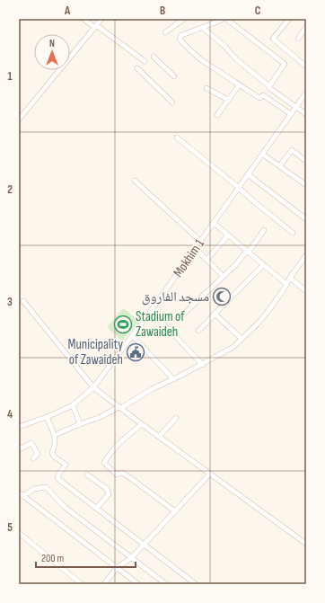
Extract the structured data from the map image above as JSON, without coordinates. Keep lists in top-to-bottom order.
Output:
{
  "streets": {
    "street": ["Mokhim 1"]
  },
  "places": {
    "mosque": ["مسجد الفاروق"],
    "sports": ["Stadium of Zawaideh"],
    "public building": ["Municipality of Zawaideh"]
  },
  "scale_bar": "200 m",
  "north": "top",
  "grid": {
    "columns": ["A", "B", "C"],
    "rows": [
      "1",
      "2",
      "3",
      "4",
      "5"
    ]
  }
}
